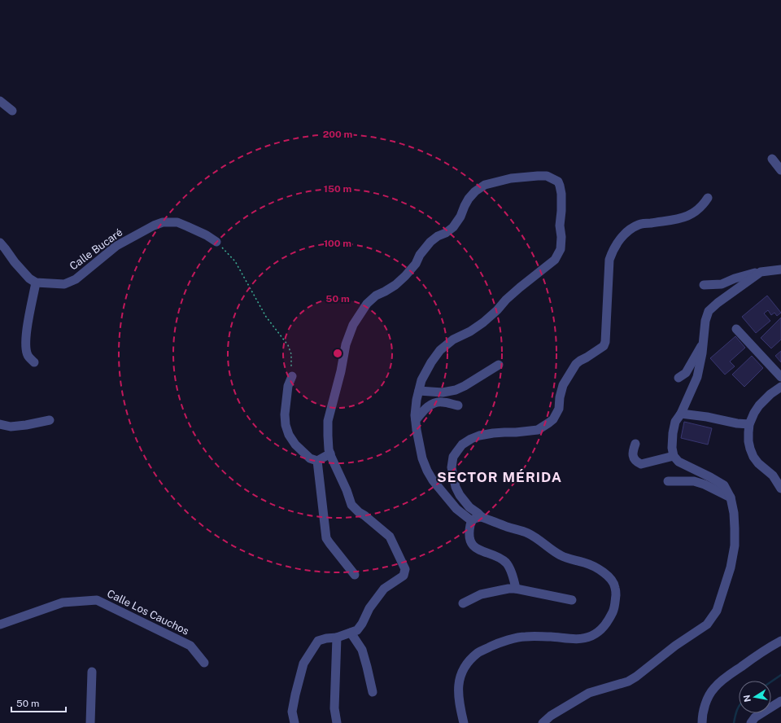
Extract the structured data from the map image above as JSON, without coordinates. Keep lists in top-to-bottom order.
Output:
{
  "streets": {
    "street": ["Calle Bucaré", "Calle Los Cauchos"]
  },
  "districts": ["SECTOR MÉRIDA"],
  "scale_bar": "50 m",
  "north": "left",
  "rings": [
    "200 m",
    "150 m",
    "100 m",
    "50 m"
  ]
}
